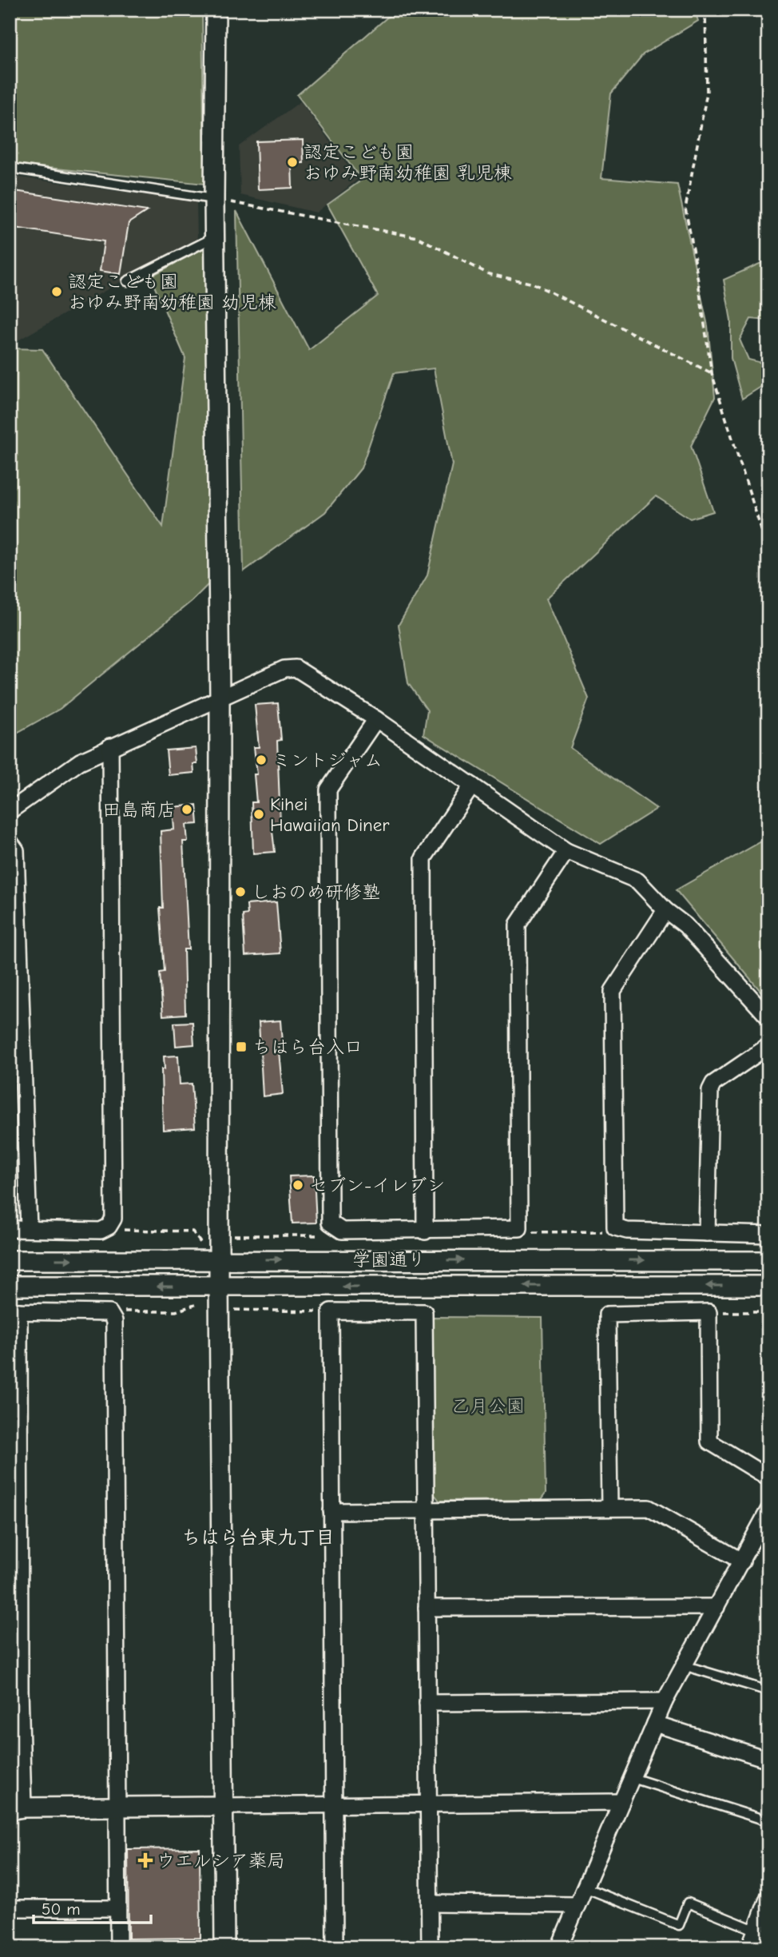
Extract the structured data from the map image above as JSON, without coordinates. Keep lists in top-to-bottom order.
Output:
{
  "streets": {
    "street": ["学園通り"]
  },
  "districts": ["ちはら台東九丁目"],
  "parks": ["乙月公園"],
  "places": {
    "other": [
      "認定こども園 おゆみ野南幼稚園 乳児棟",
      "認定こども園 おゆみ野南幼稚園 幼児棟",
      "ミントジャム",
      "田島商店",
      "Kihei Hawaiian Diner",
      "しおのめ研修塾",
      "セブン-イレブン"
    ],
    "transit": ["ちはら台入口"],
    "health": ["ウエルシア薬局"]
  },
  "scale_bar": "50 m"
}
